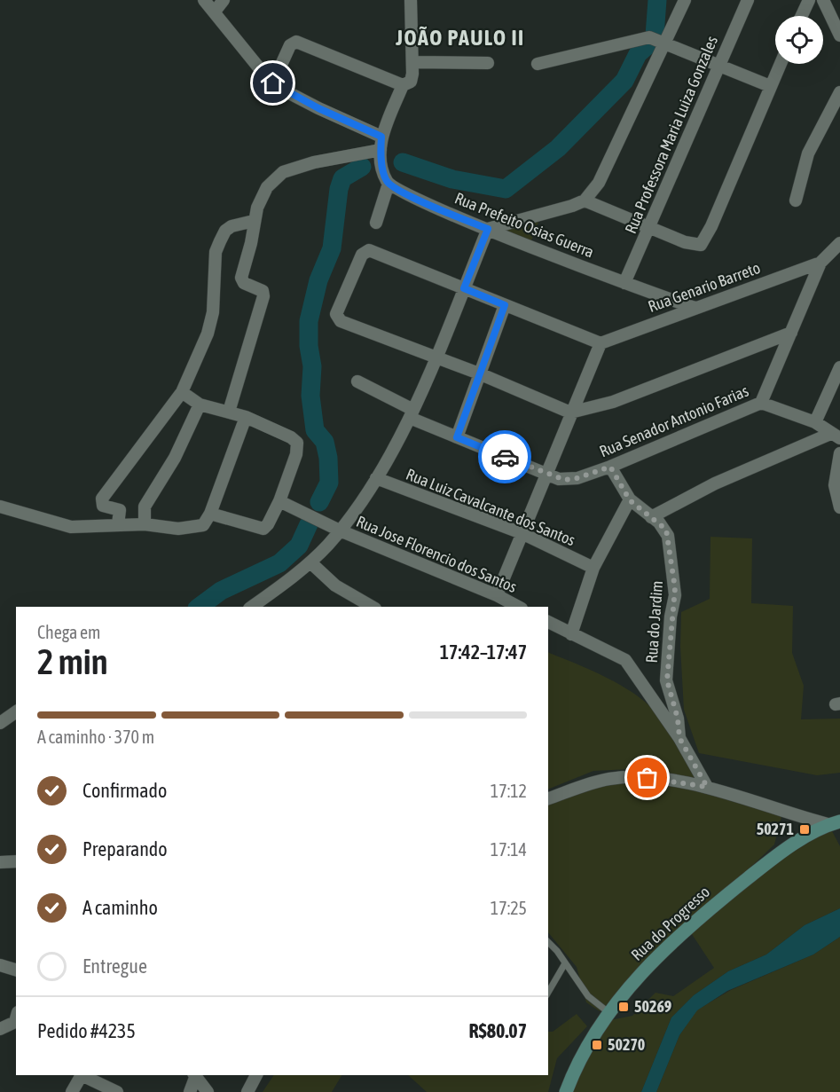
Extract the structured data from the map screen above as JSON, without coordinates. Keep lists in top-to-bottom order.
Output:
{
  "streets": {
    "street": [
      "Rua Professora Maria Luiza Gonzales",
      "Rua Prefeito Osias Guerra",
      "Rua Genario Barreto",
      "Rua Senador Antonio Farias",
      "Rua Luiz Cavalcante dos Santos",
      "Rua Jose Florencio dos Santos",
      "Rua do Jardim",
      "Rua do Progresso"
    ]
  },
  "crossings": [
    ["Rua Professora Maria Luiza Gonzales", "Rua Prefeito Osias Guerra"],
    ["Rua Prefeito Osias Guerra", "Rua Genario Barreto"],
    ["Rua Genario Barreto", "Rua Senador Antonio Farias"],
    ["Rua Senador Antonio Farias", "Rua do Jardim"]
  ],
  "districts": ["JOÃO PAULO II"],
  "places": {
    "transit": ["50271", "50269", "50270"]
  },
  "page": {
    "heading": ["2 min", "Chega em", "17:42–17:47"],
    "panel": ["Pedido #4235", "R$80.07"],
    "bar": "A caminho · 370 m",
    "list": [
      ["Confirmado", "17:12"],
      ["Preparando", "17:14"],
      ["A caminho", "17:25"],
      "Entregue"
    ]
  }
}
